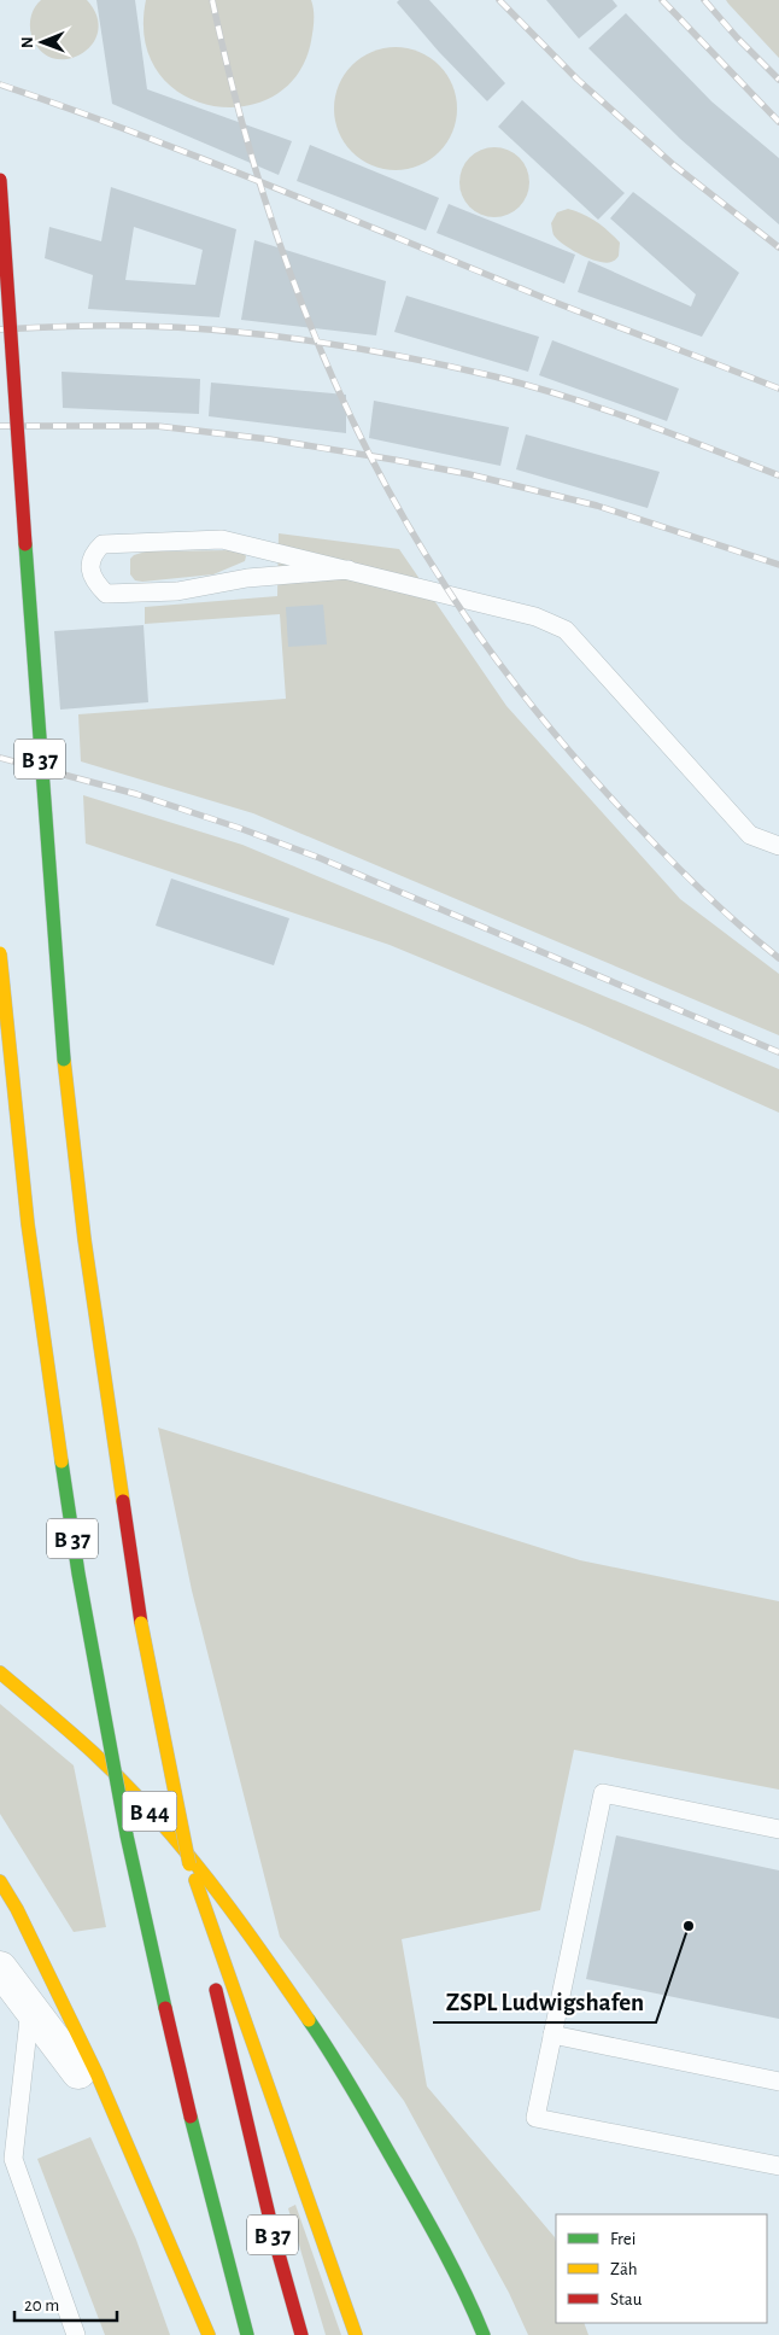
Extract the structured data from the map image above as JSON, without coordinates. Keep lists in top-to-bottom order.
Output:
{
  "streets": {
    "highway": ["B 37", "B 44"]
  },
  "places": ["ZSPL Ludwigshafen"],
  "legend": ["Frei", "Zäh", "Stau"],
  "scale_bar": "20 m",
  "north": "left"
}
